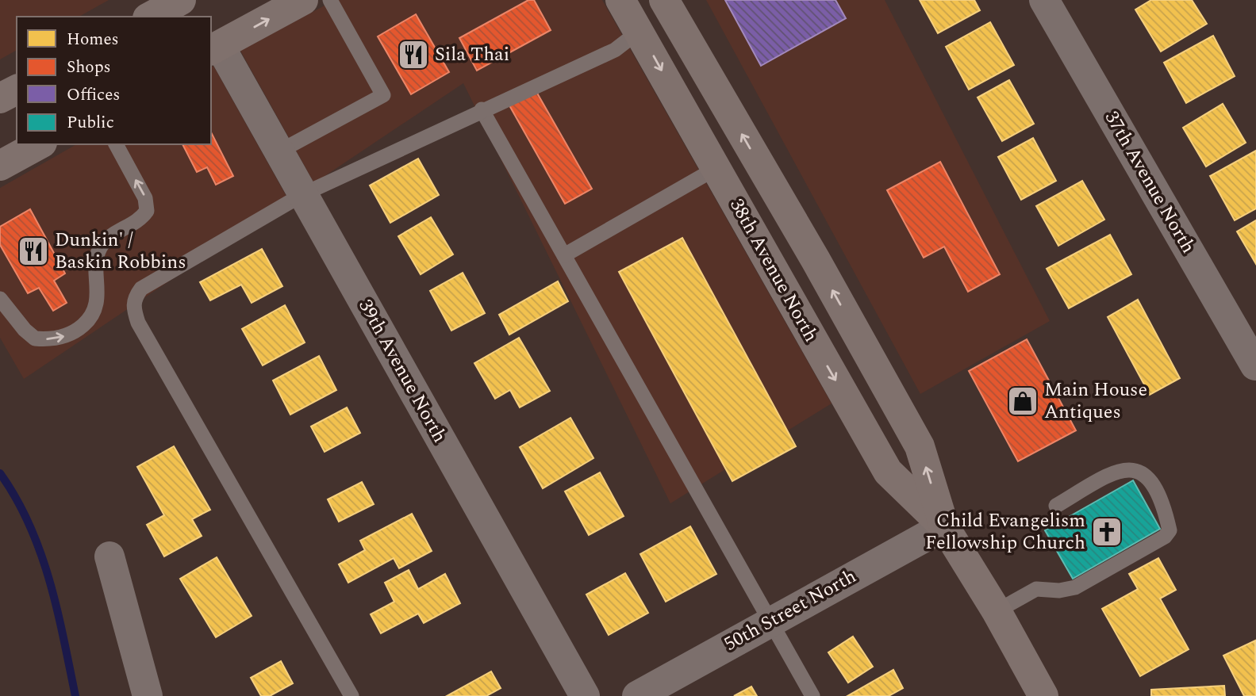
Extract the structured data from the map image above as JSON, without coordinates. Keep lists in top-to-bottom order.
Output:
{
  "streets": {
    "main road": ["38th Avenue North"],
    "street": ["37th Avenue North", "39th Avenue North", "50th Street North"]
  },
  "crossings": [
    ["38th Avenue North", "50th Street North"]
  ],
  "places": {
    "restaurant": ["Sila Thai", "Dunkin' / Baskin Robbins"],
    "shop": ["Main House Antiques"],
    "church": ["Child Evangelism Fellowship Church"]
  },
  "legend": [
    "Homes",
    "Shops",
    "Offices",
    "Public"
  ]
}
